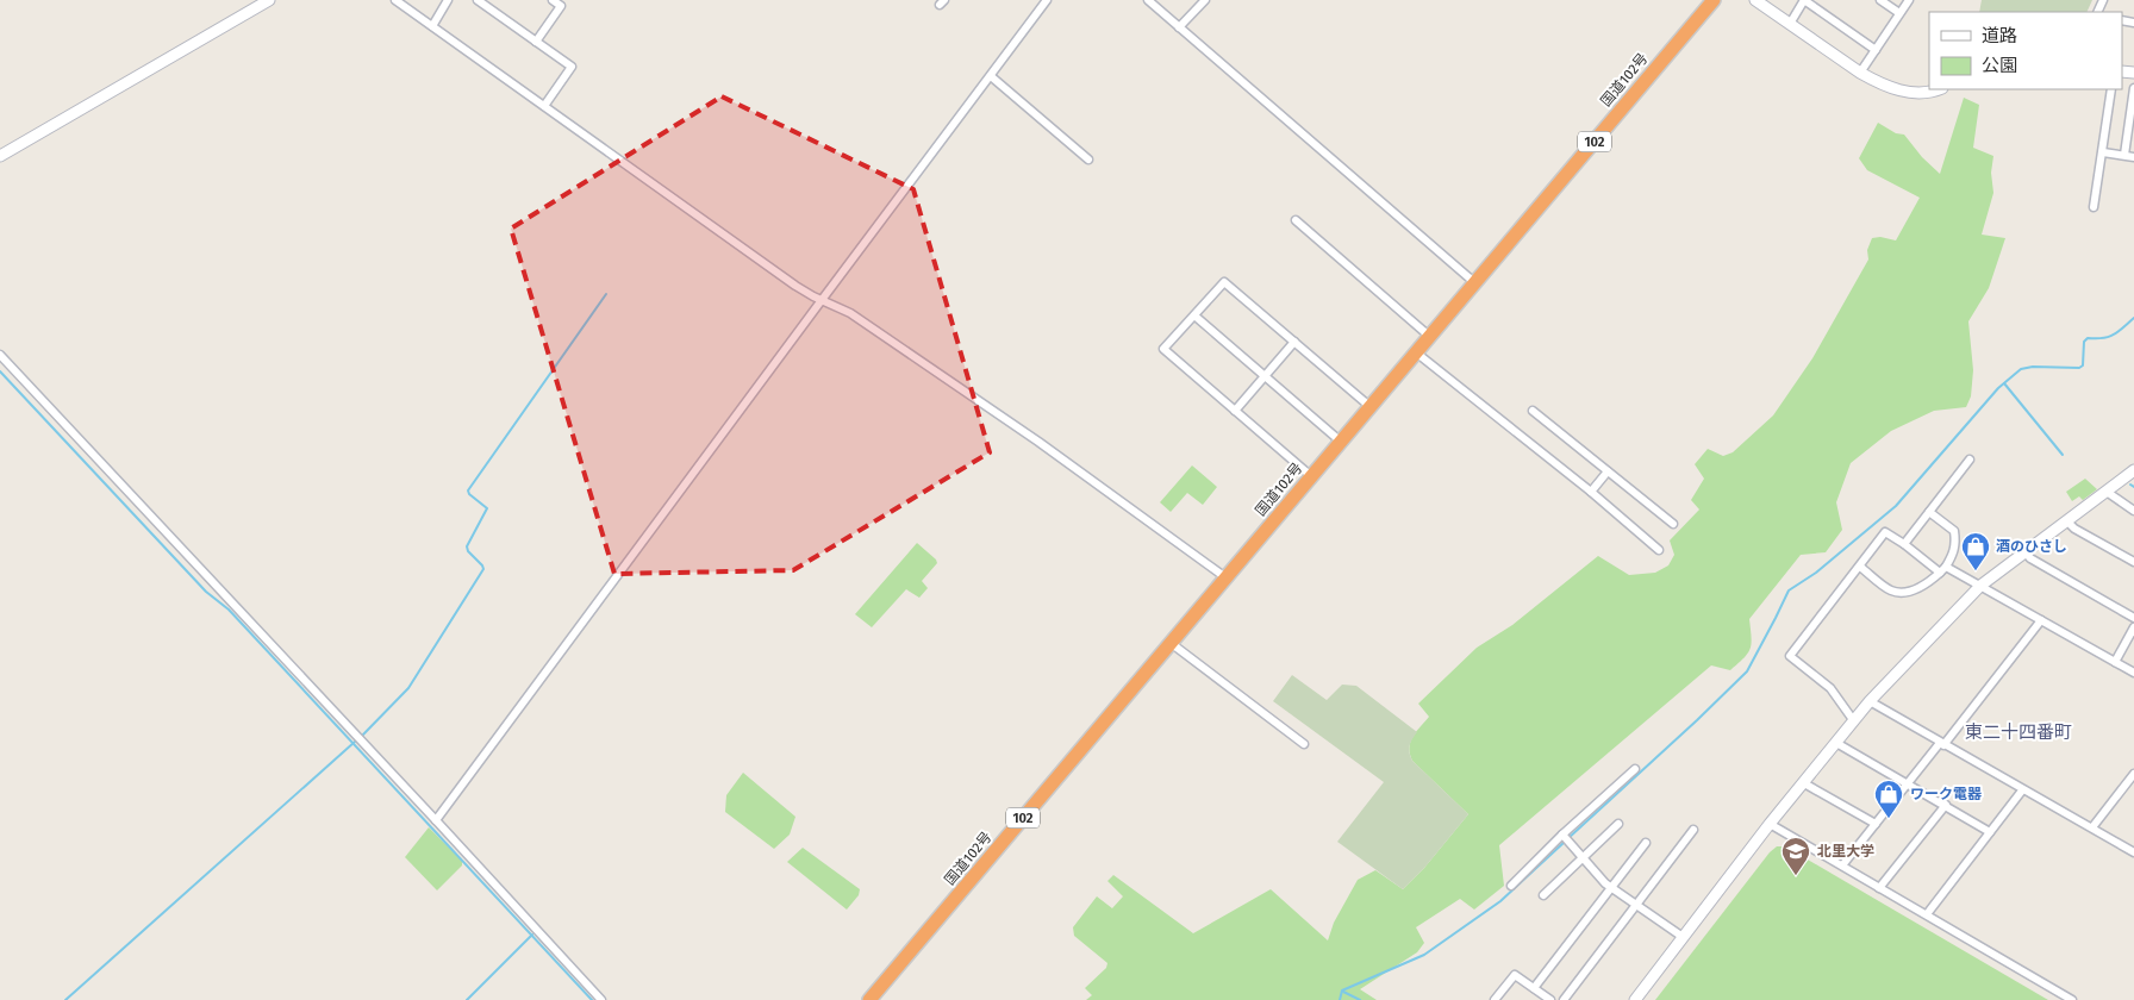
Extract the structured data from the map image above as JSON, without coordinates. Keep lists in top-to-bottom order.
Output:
{
  "streets": {
    "highway": ["国道102号", "102"]
  },
  "districts": ["東二十四番町"],
  "places": {
    "shop": ["酒のひさし", "ワーク電器"],
    "school or university": ["北里大学"]
  },
  "legend": ["道路", "公園"]
}
